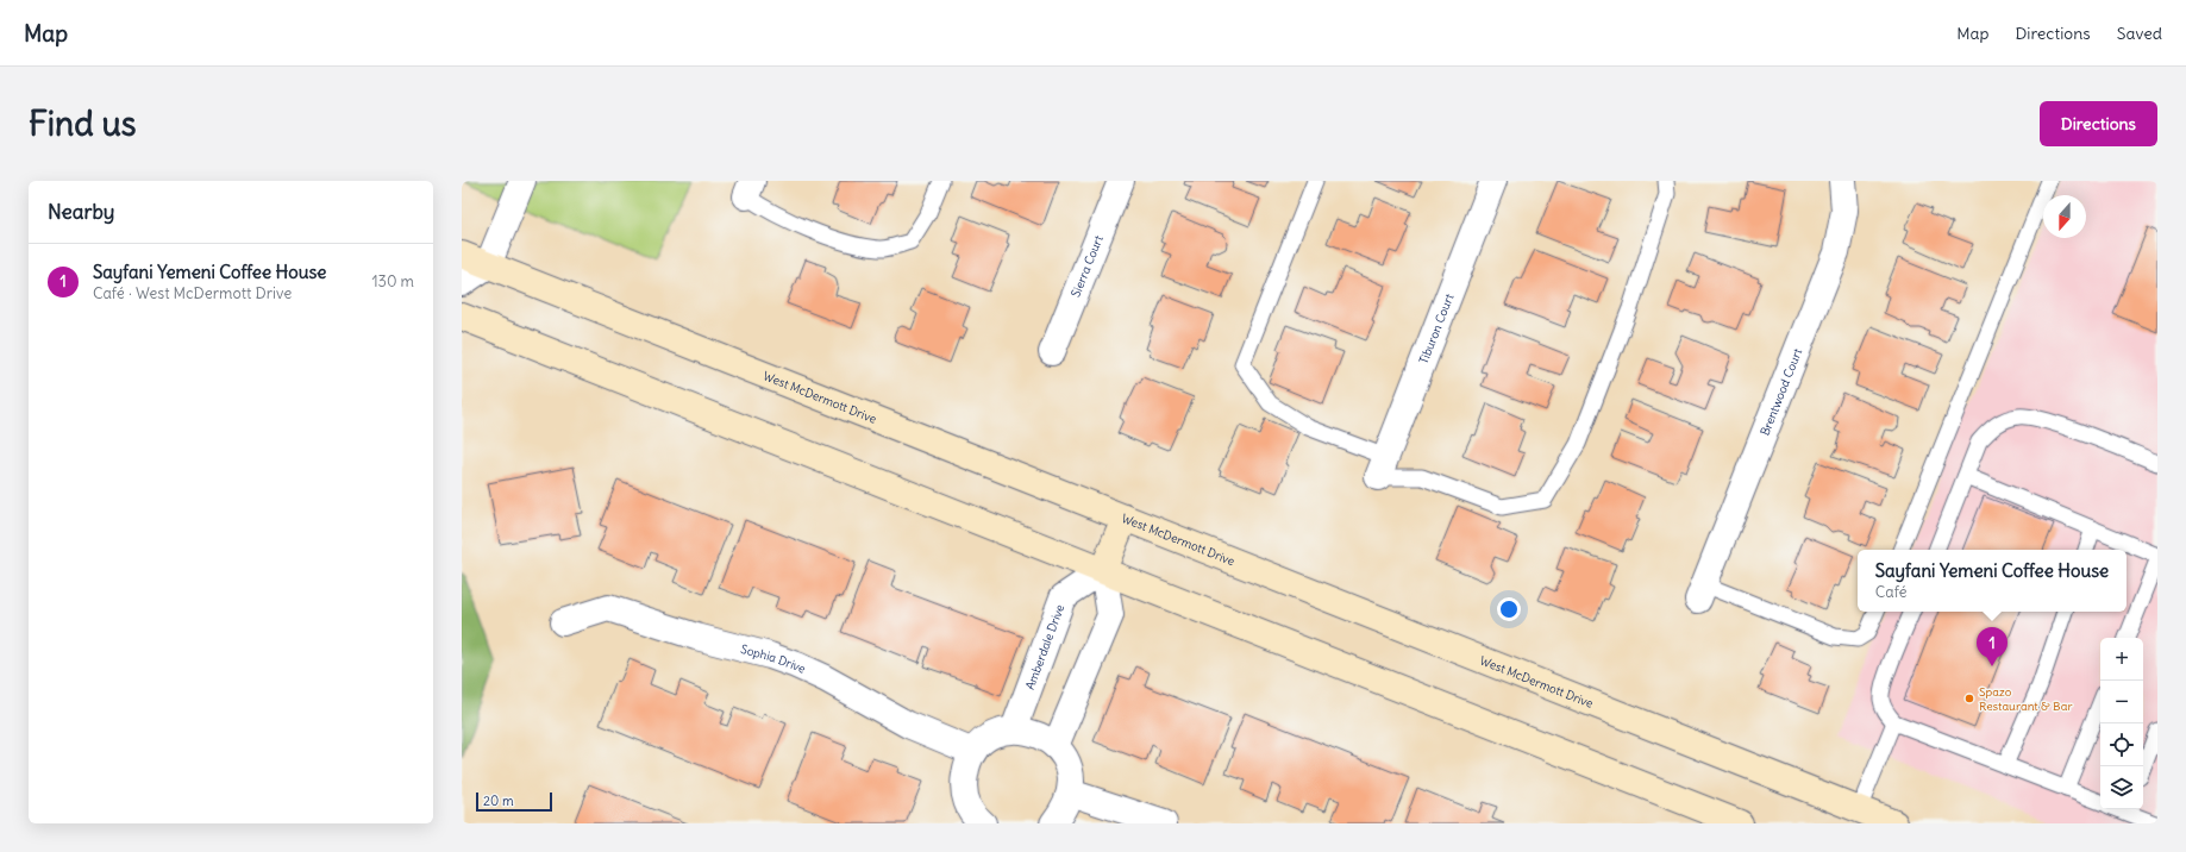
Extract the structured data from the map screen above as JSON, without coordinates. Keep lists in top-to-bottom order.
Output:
{
  "streets": {
    "main road": ["West McDermott Drive"],
    "street": [
      "Sierra Court",
      "Tiburon Court",
      "Brentwood Court",
      "Amberdale Drive",
      "Sophia Drive"
    ]
  },
  "places": ["Spazo Restaurant & Bar"],
  "scale_bar": "20 m",
  "north": "bottom",
  "page": {
    "header": "Map",
    "nav": ["Map", "Directions", "Saved"],
    "buttons": "Directions",
    "title": "Find us",
    "heading": "Nearby",
    "list": [
      {
        "mark": "1",
        "name": "Sayfani Yemeni Coffee House",
        "note": "Café · West McDermott Drive",
        "value": "130 m"
      }
    ],
    "popup": ["Sayfani Yemeni Coffee House", "Café"],
    "pins": "1",
    "map_buttons": ["+", "−"],
    "scale": "20 m"
  }
}
